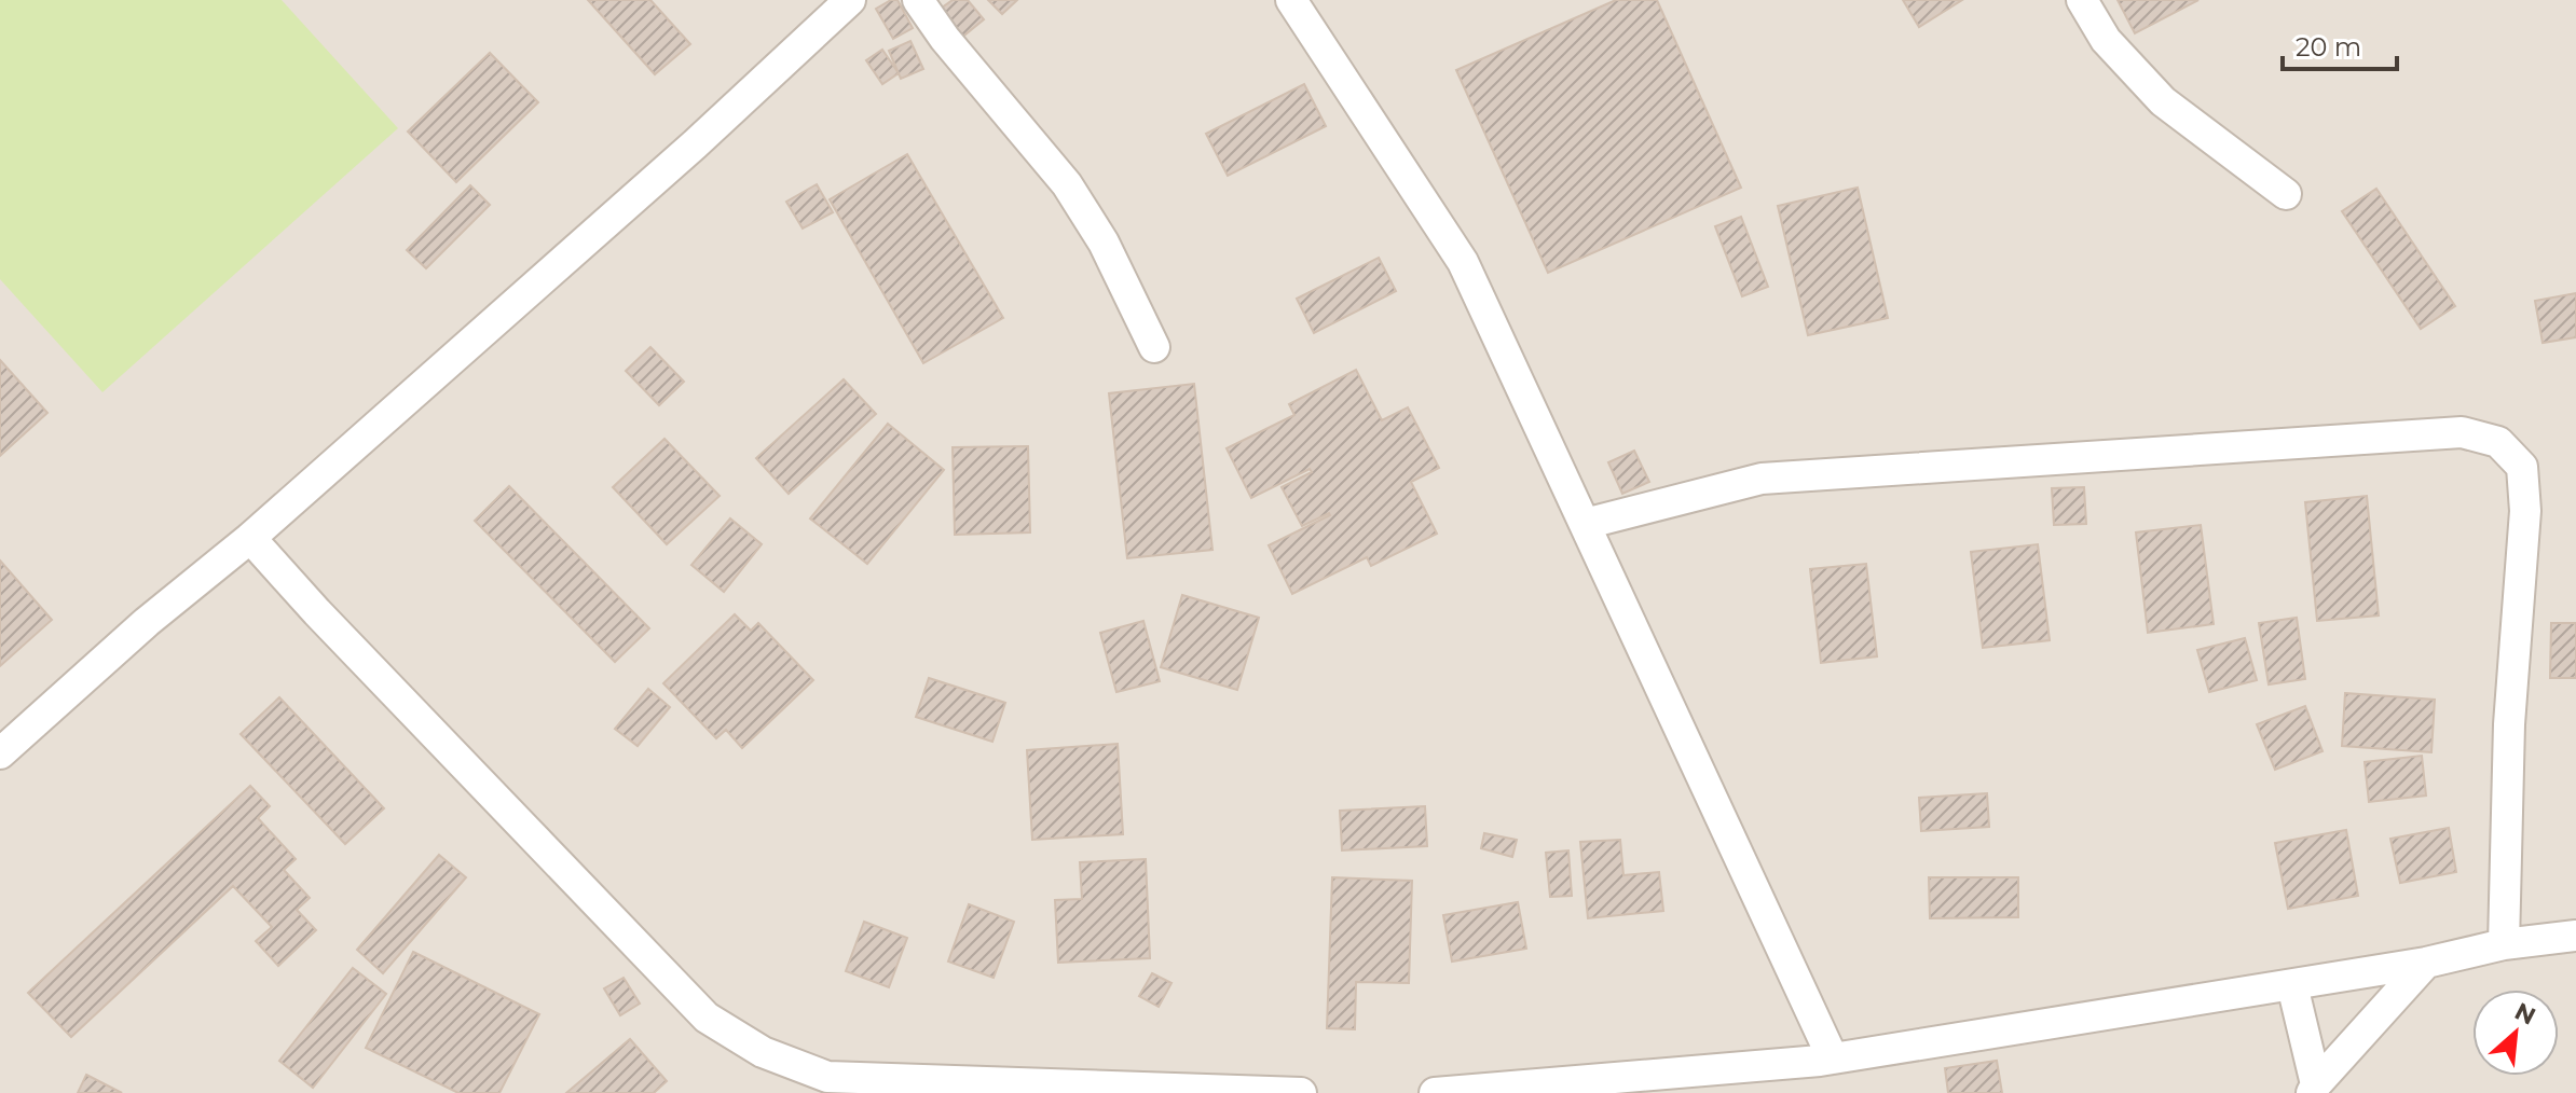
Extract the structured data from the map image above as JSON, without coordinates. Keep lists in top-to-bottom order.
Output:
{
  "scale_bar": "20 m",
  "north": "top right"
}
